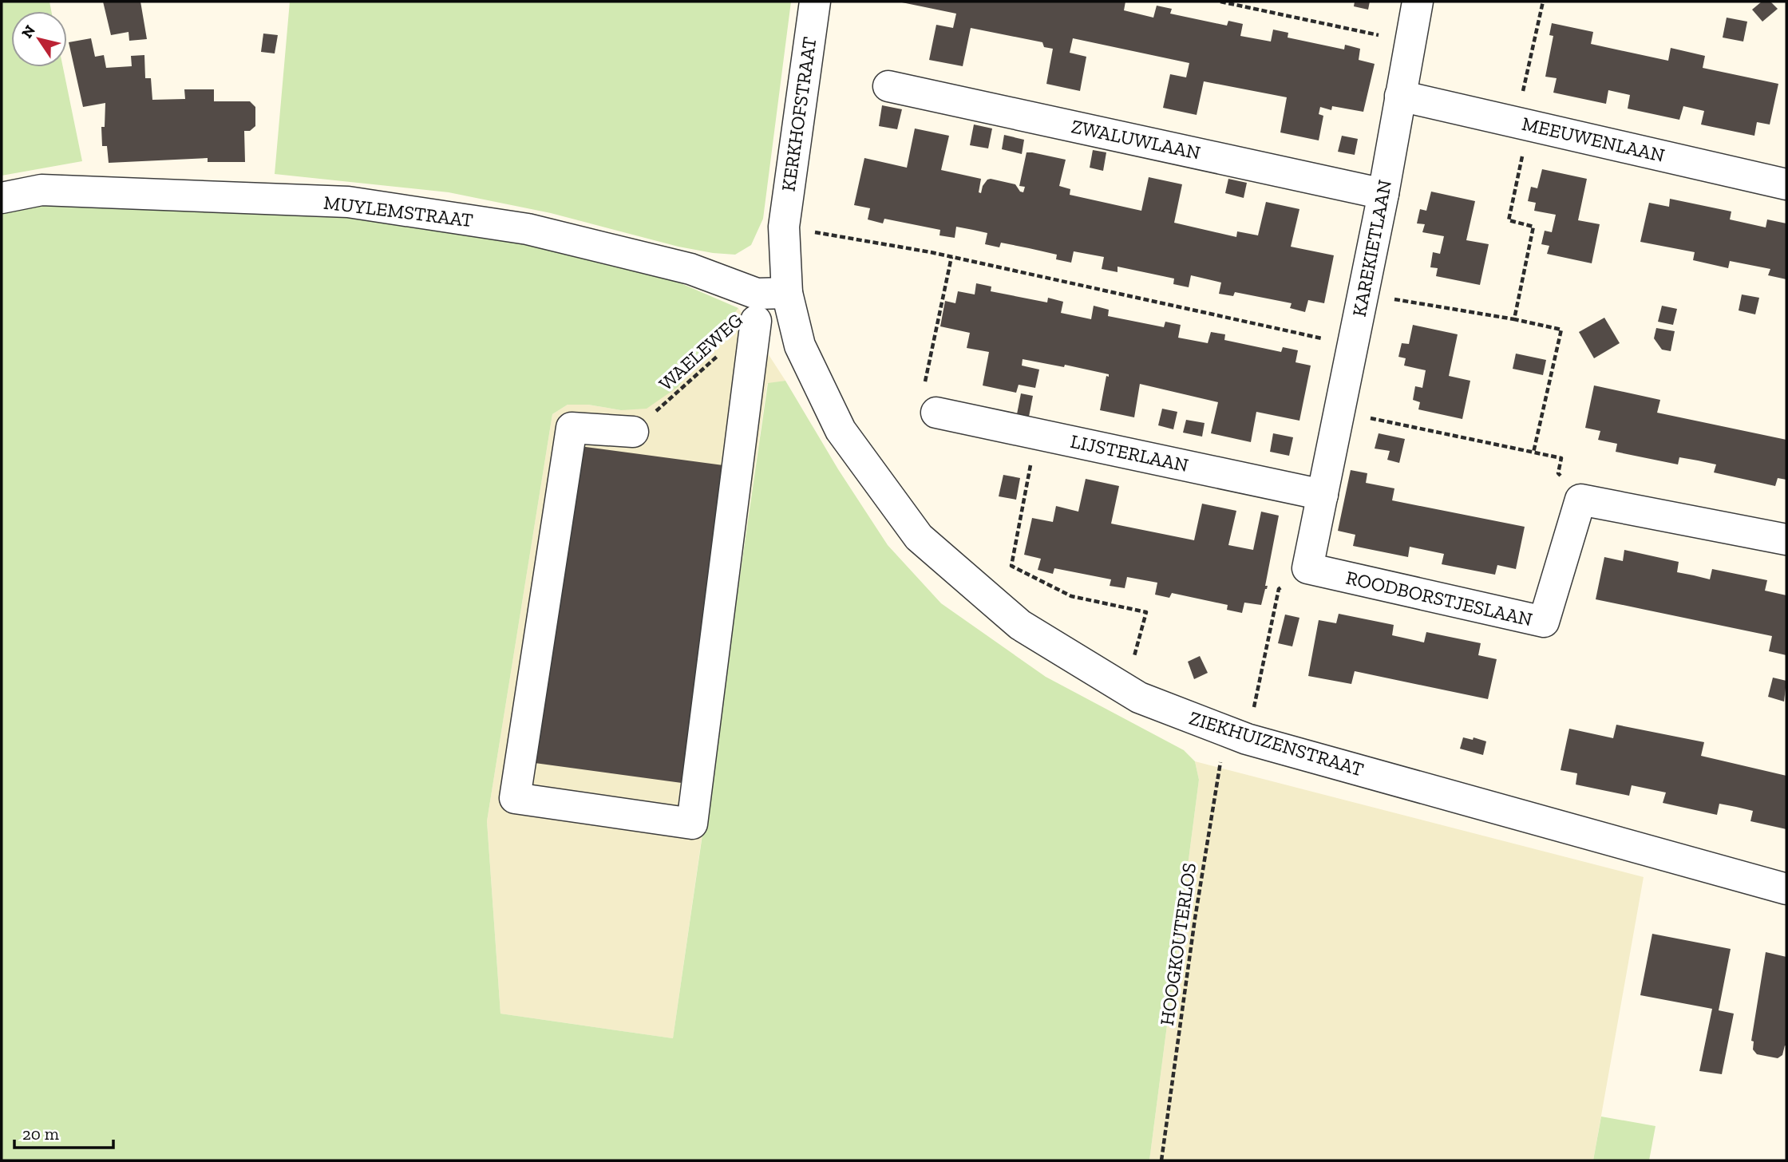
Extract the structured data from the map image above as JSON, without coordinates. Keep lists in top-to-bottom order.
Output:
{
  "streets": {
    "street": [
      "KERKHOFSTRAAT",
      "ZWALUWLAAN",
      "MEEUWENLAAN",
      "MUYLEMSTRAAT",
      "KAREKIETLAAN",
      "LIJSTERLAAN",
      "ROODBORSTJESLAAN",
      "ZIEKHUIZENSTRAAT"
    ],
    "path": ["WAELEWEG", "HOOGKOUTERLOS"]
  },
  "crossings": [
    ["KERKHOFSTRAAT", "ZIEKHUIZENSTRAAT"],
    ["ZWALUWLAAN", "KAREKIETLAAN"],
    ["MEEUWENLAAN", "KAREKIETLAAN"],
    ["MUYLEMSTRAAT", "ZIEKHUIZENSTRAAT"],
    ["KAREKIETLAAN", "LIJSTERLAAN"],
    ["ROODBORSTJESLAAN", "HOOGKOUTERLOS"],
    ["ZIEKHUIZENSTRAAT", "HOOGKOUTERLOS"]
  ],
  "scale_bar": "20 m",
  "north": "top left"
}
